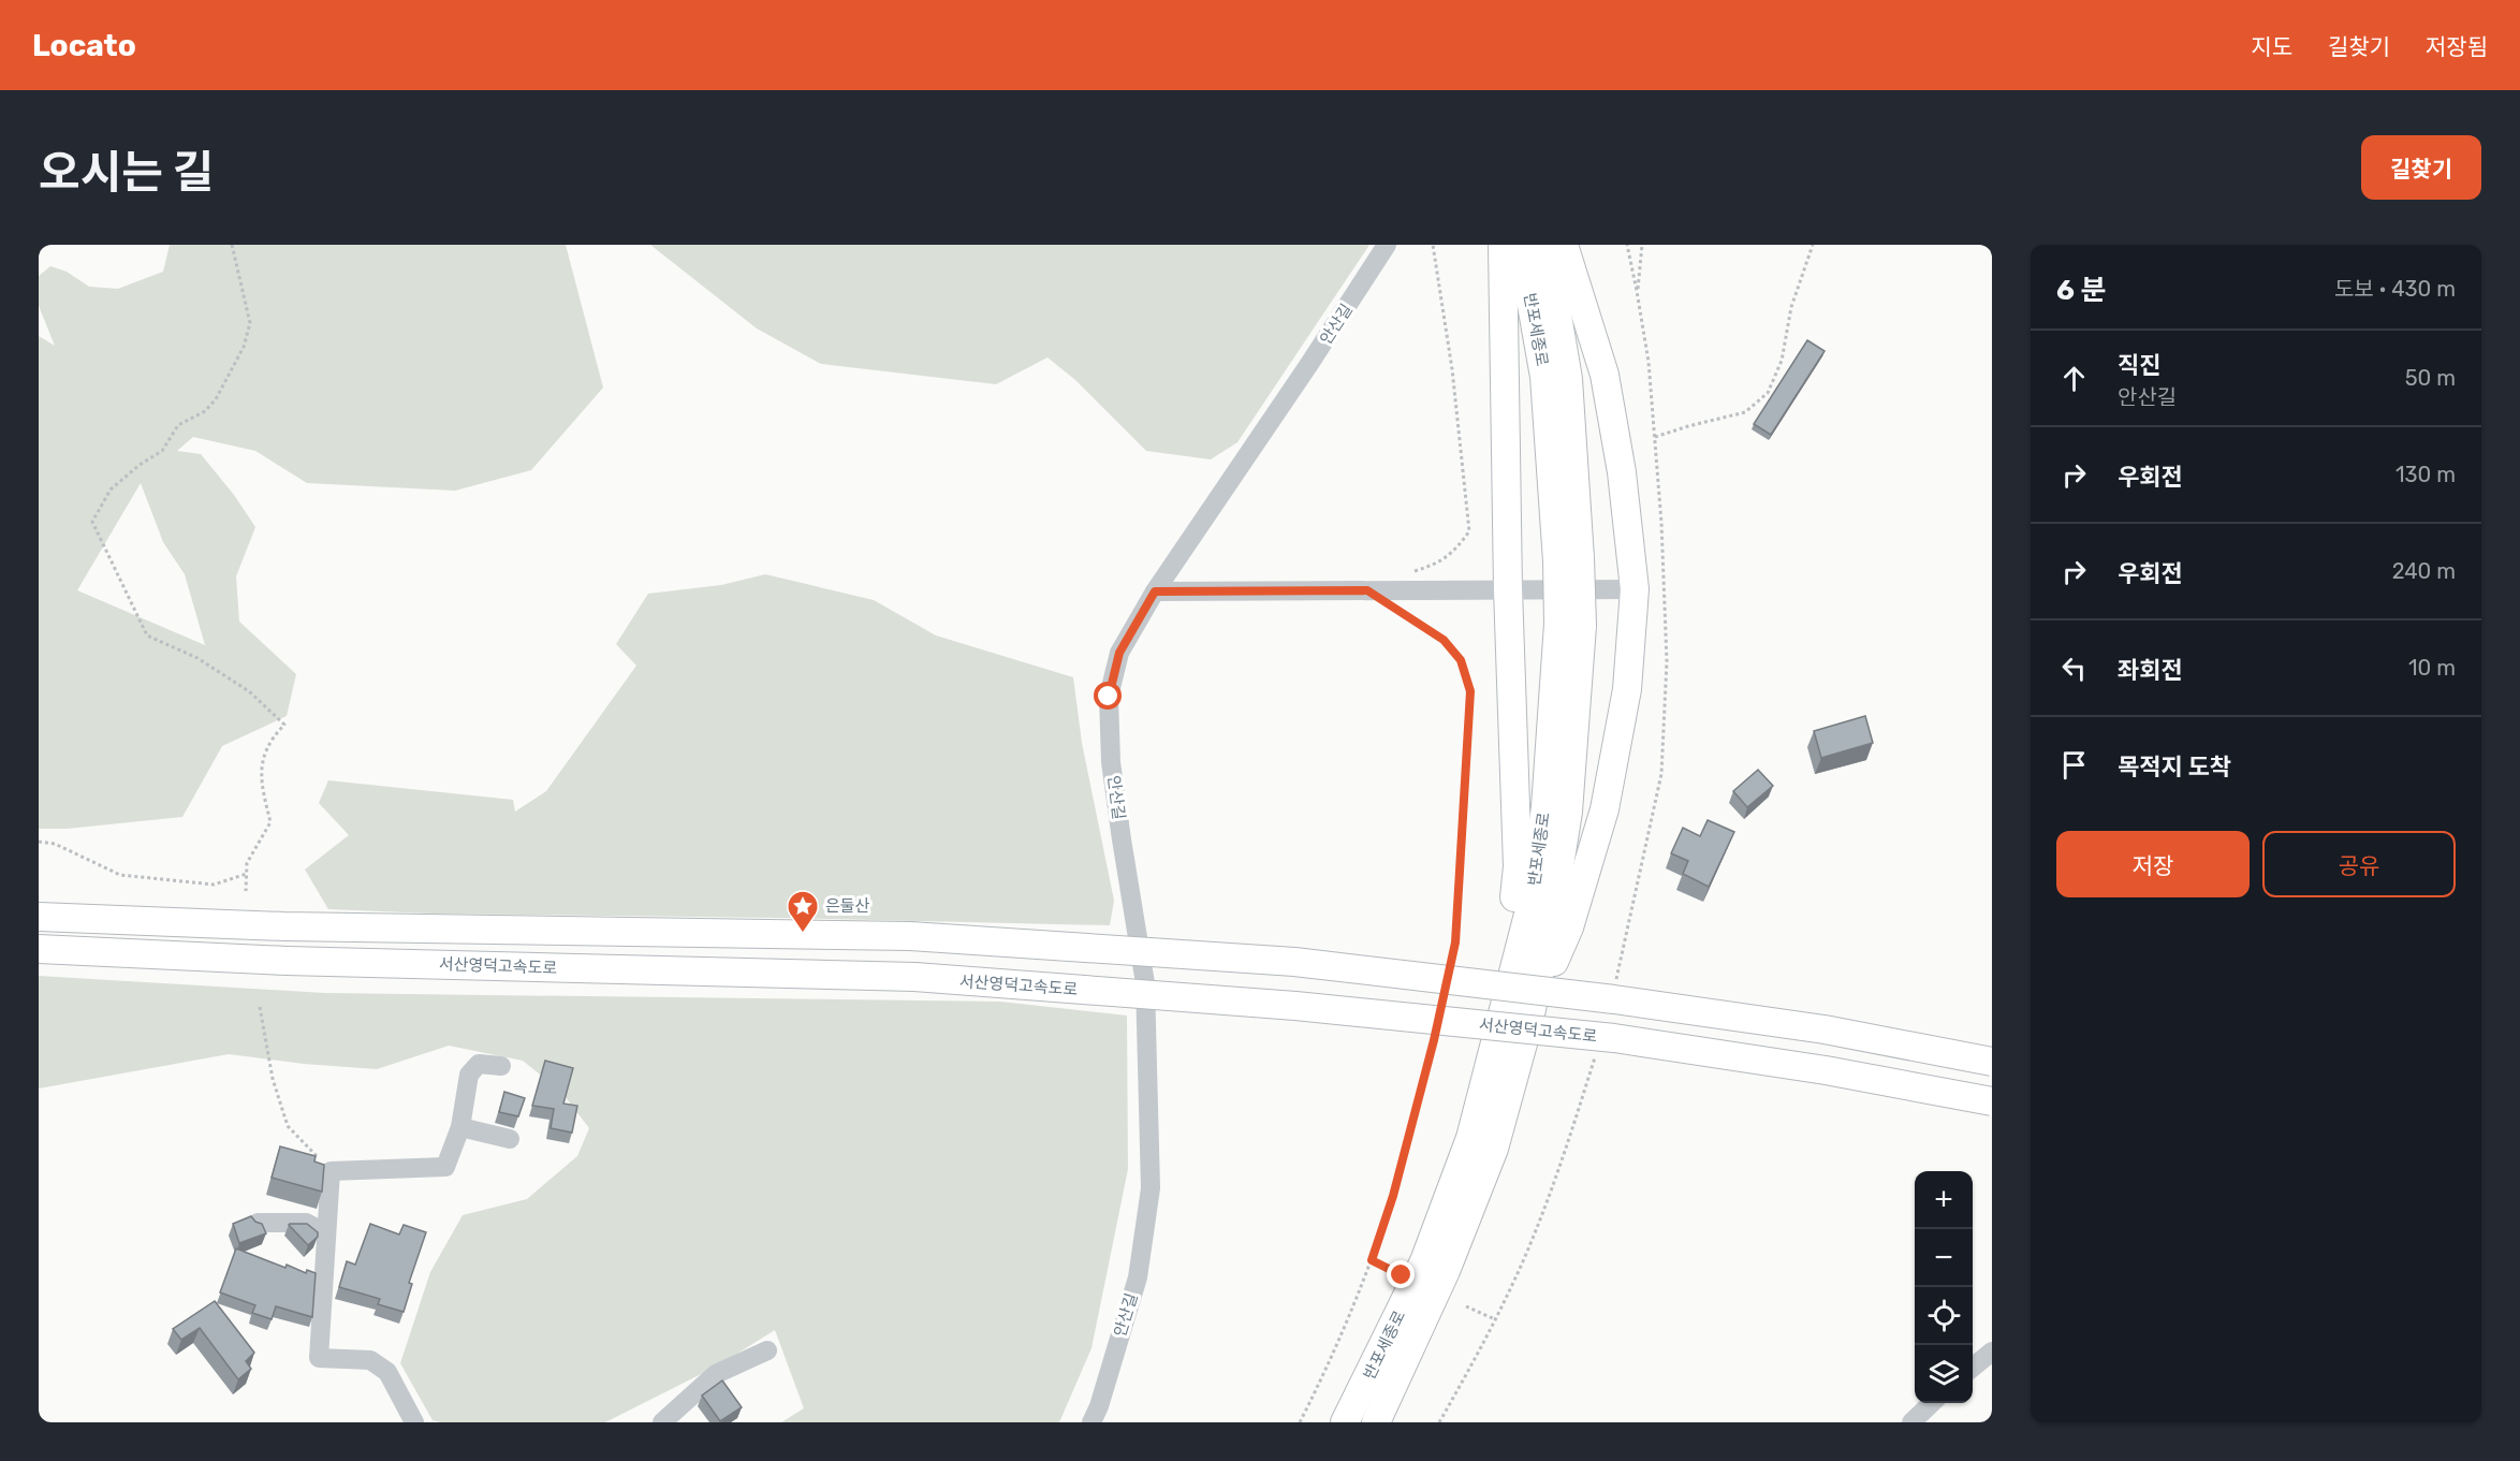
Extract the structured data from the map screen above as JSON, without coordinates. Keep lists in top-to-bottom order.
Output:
{
  "streets": {
    "highway": ["반포세종로", "서산영덕고속도로"],
    "street": ["안산길"]
  },
  "places": {
    "place": ["은둘산"]
  },
  "page": {
    "header": "Locato",
    "nav": ["지도", "길찾기", "저장됨"],
    "title": "오시는 길",
    "buttons": [
      "길찾기",
      ["저장", "공유"]
    ],
    "heading": ["6 분", "도보 · 430 m"],
    "list": [
      ["직진", "안산길", "50 m"],
      ["우회전", "130 m"],
      ["우회전", "240 m"],
      ["좌회전", "10 m"],
      "목적지 도착"
    ],
    "map_buttons": ["+", "−"]
  }
}
